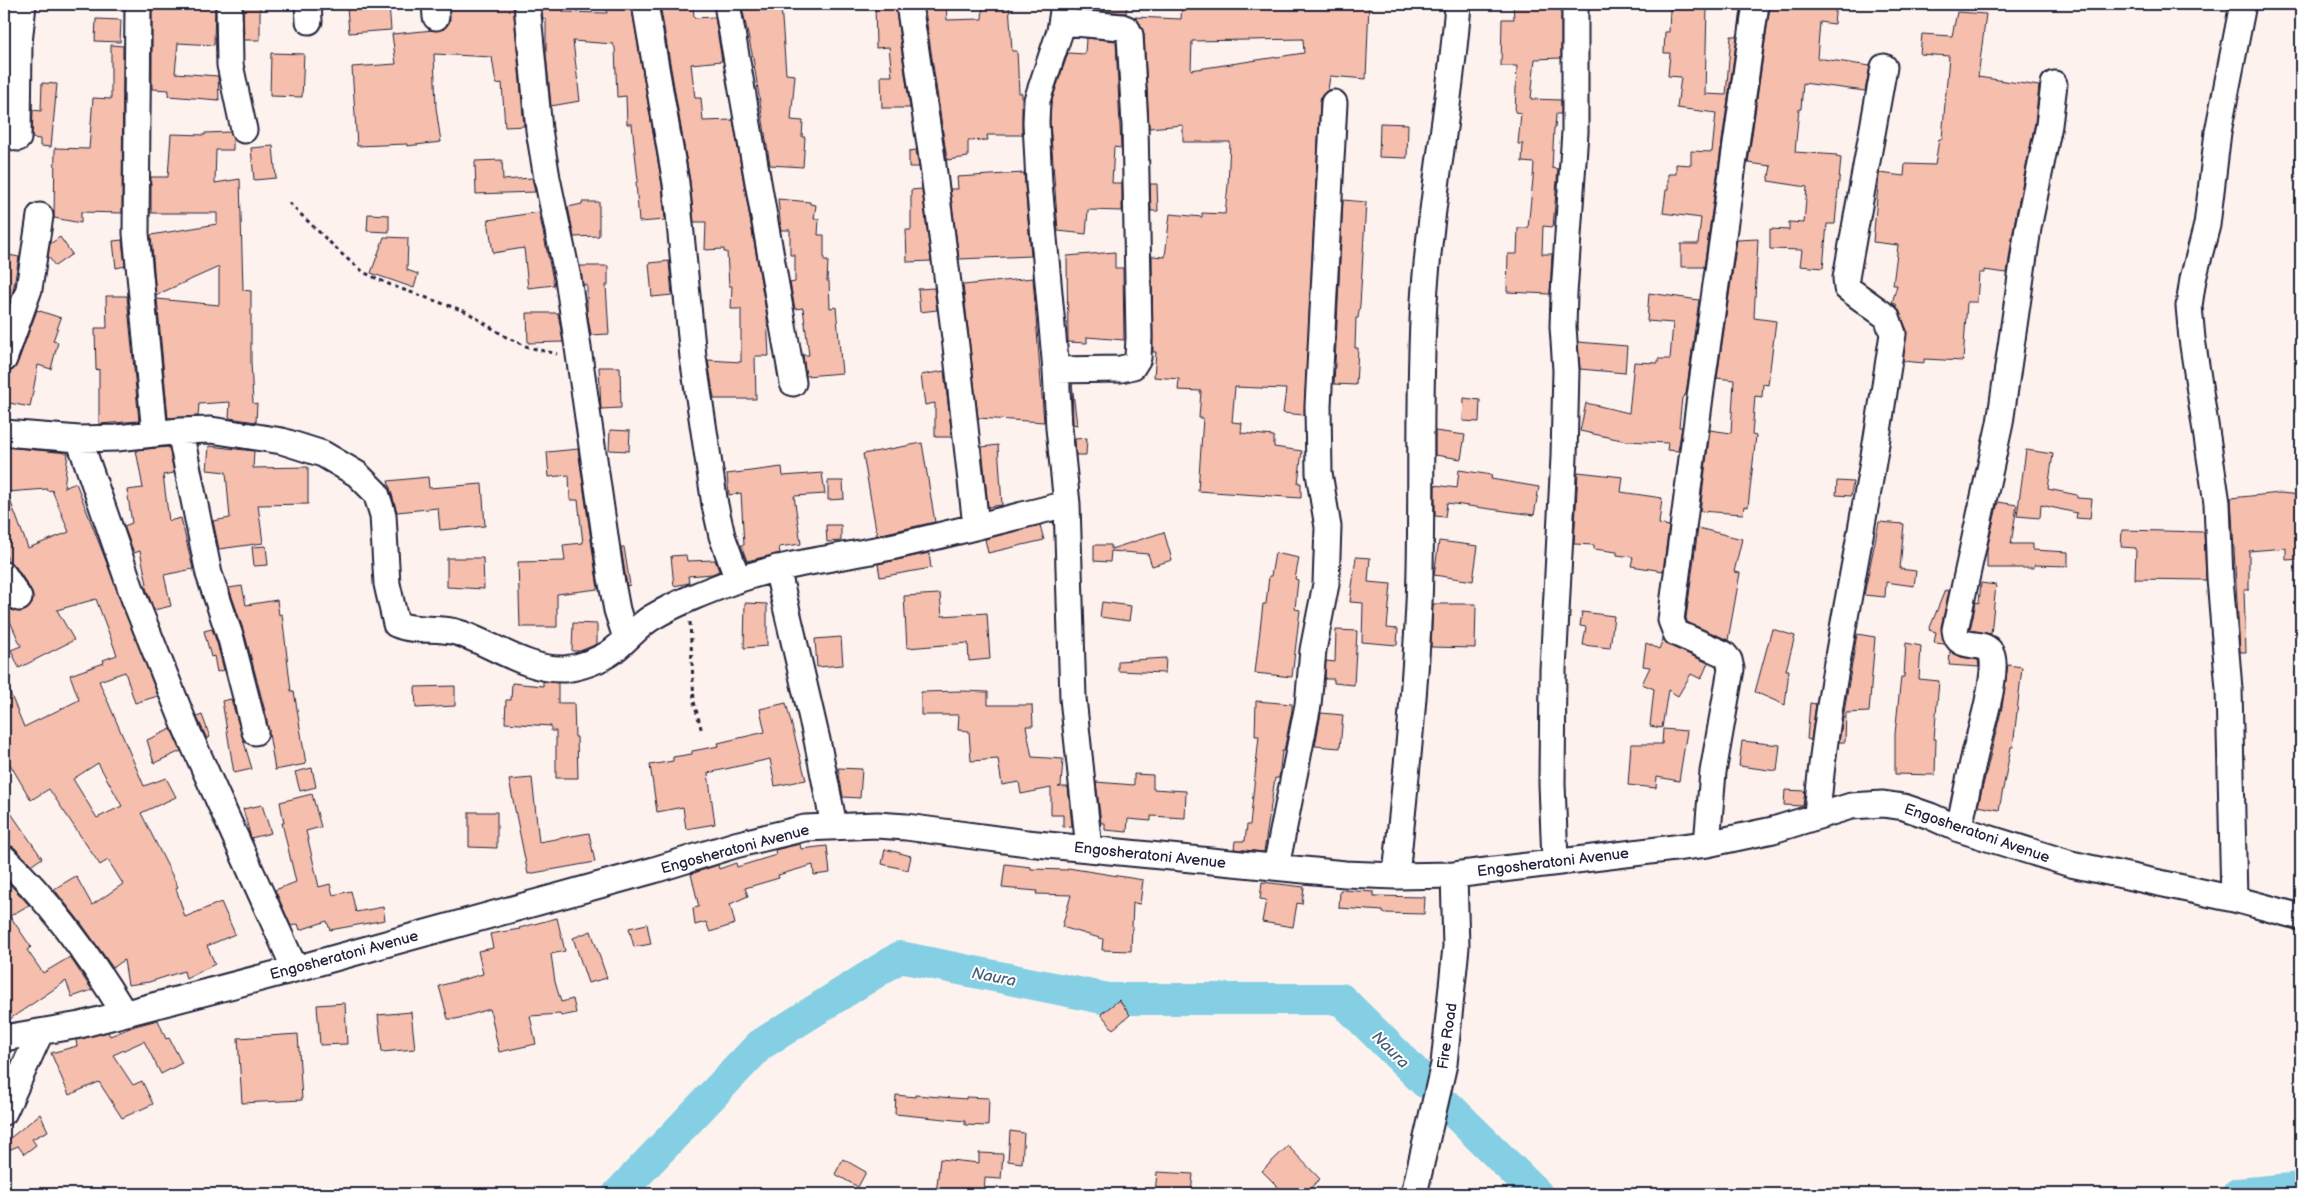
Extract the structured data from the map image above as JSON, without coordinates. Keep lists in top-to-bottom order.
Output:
{
  "streets": {
    "street": ["Engosheratoni Avenue", "Fire Road"]
  },
  "crossings": [
    ["Engosheratoni Avenue", "Fire Road"]
  ],
  "water": ["Naura"]
}
